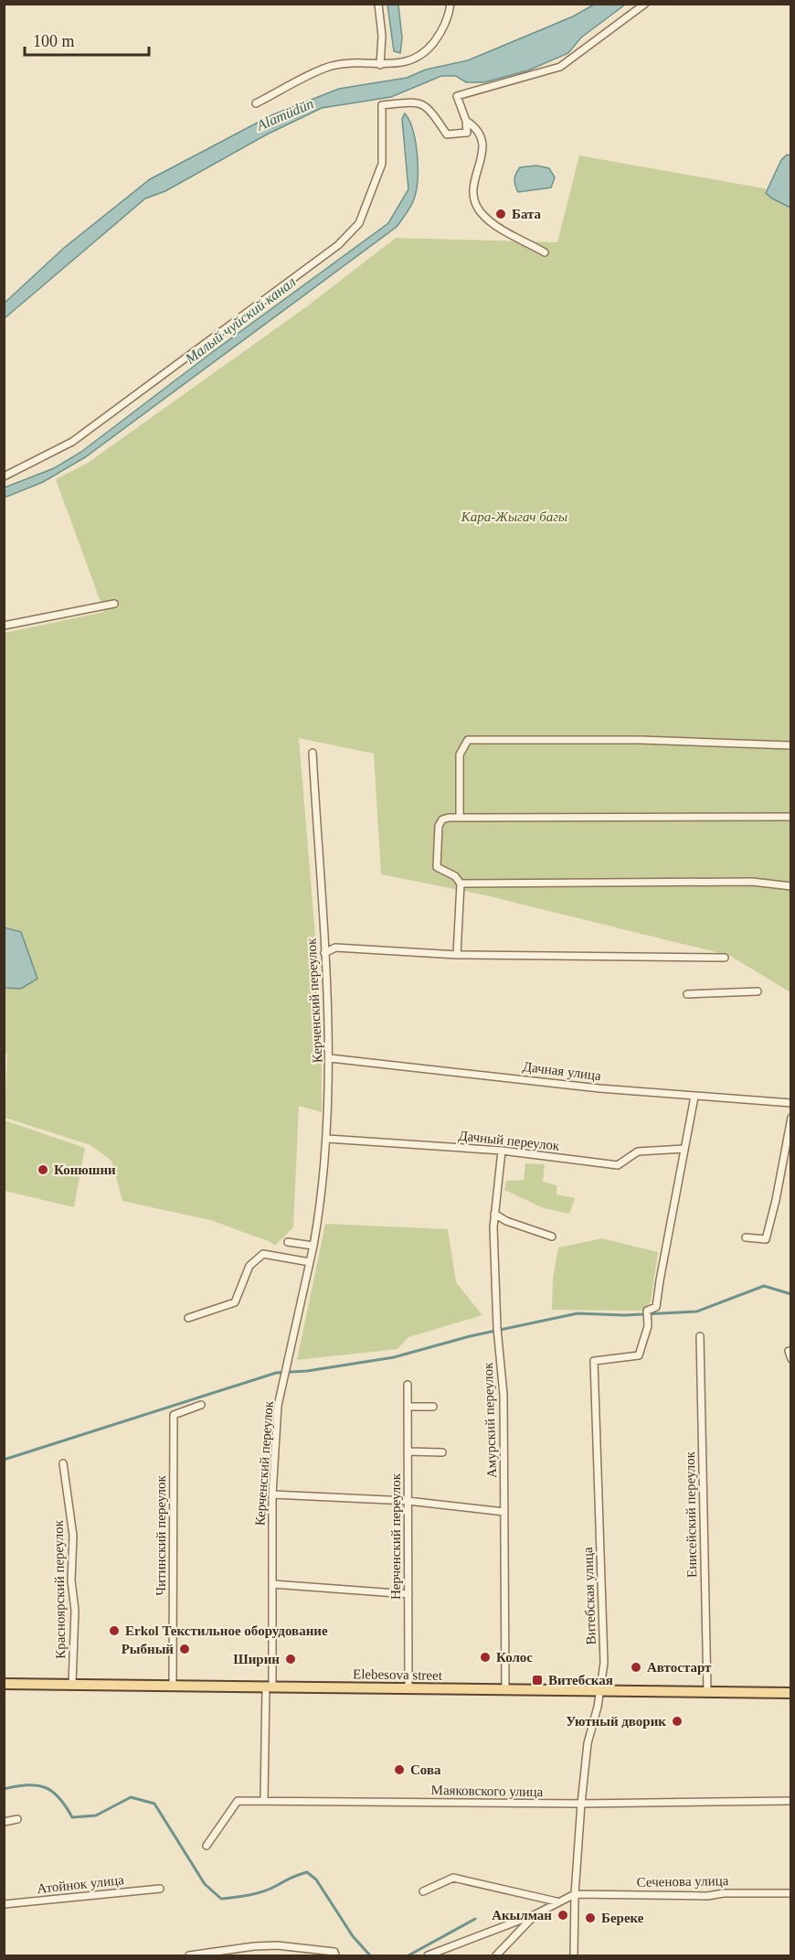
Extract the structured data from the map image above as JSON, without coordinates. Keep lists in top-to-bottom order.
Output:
{
  "streets": {
    "main road": ["Elebesova street"],
    "street": [
      "Керченский переулок",
      "Дачная улица",
      "Дачный переулок",
      "Амурский переулок",
      "Енисейский переулок",
      "Читинский переулок",
      "Нерченский переулок",
      "Красноярский переулок",
      "Витебская улица",
      "Маяковского улица",
      "Сеченова улица",
      "Атойнок улица"
    ]
  },
  "crossings": [
    ["Керченский переулок", "Дачная улица"],
    ["Керченский переулок", "Дачный переулок"],
    ["Керченский переулок", "Elebesova street"],
    ["Керченский переулок", "Маяковского улица"],
    ["Дачный переулок", "Амурский переулок"],
    ["Дачный переулок", "Витебская улица"],
    ["Амурский переулок", "Elebesova street"],
    ["Енисейский переулок", "Elebesova street"],
    ["Читинский переулок", "Elebesova street"],
    ["Нерченский переулок", "Elebesova street"],
    ["Красноярский переулок", "Elebesova street"],
    ["Витебская улица", "Elebesova street"],
    ["Витебская улица", "Маяковского улица"],
    ["Витебская улица", "Сеченова улица"]
  ],
  "water": ["Alamüdün", "Малый чуйский канал"],
  "parks": ["Кара-Жыгач багы"],
  "places": {
    "other": [
      "Бата",
      "Конюшни",
      "Erkol Текстильное оборудование",
      "Рыбный",
      "Колос",
      "Ширин",
      "Автостарт",
      "Уютный дворик",
      "Сова",
      "Акылман",
      "Береке"
    ],
    "transit": ["Витебская"]
  },
  "scale_bar": "100 m"
}
